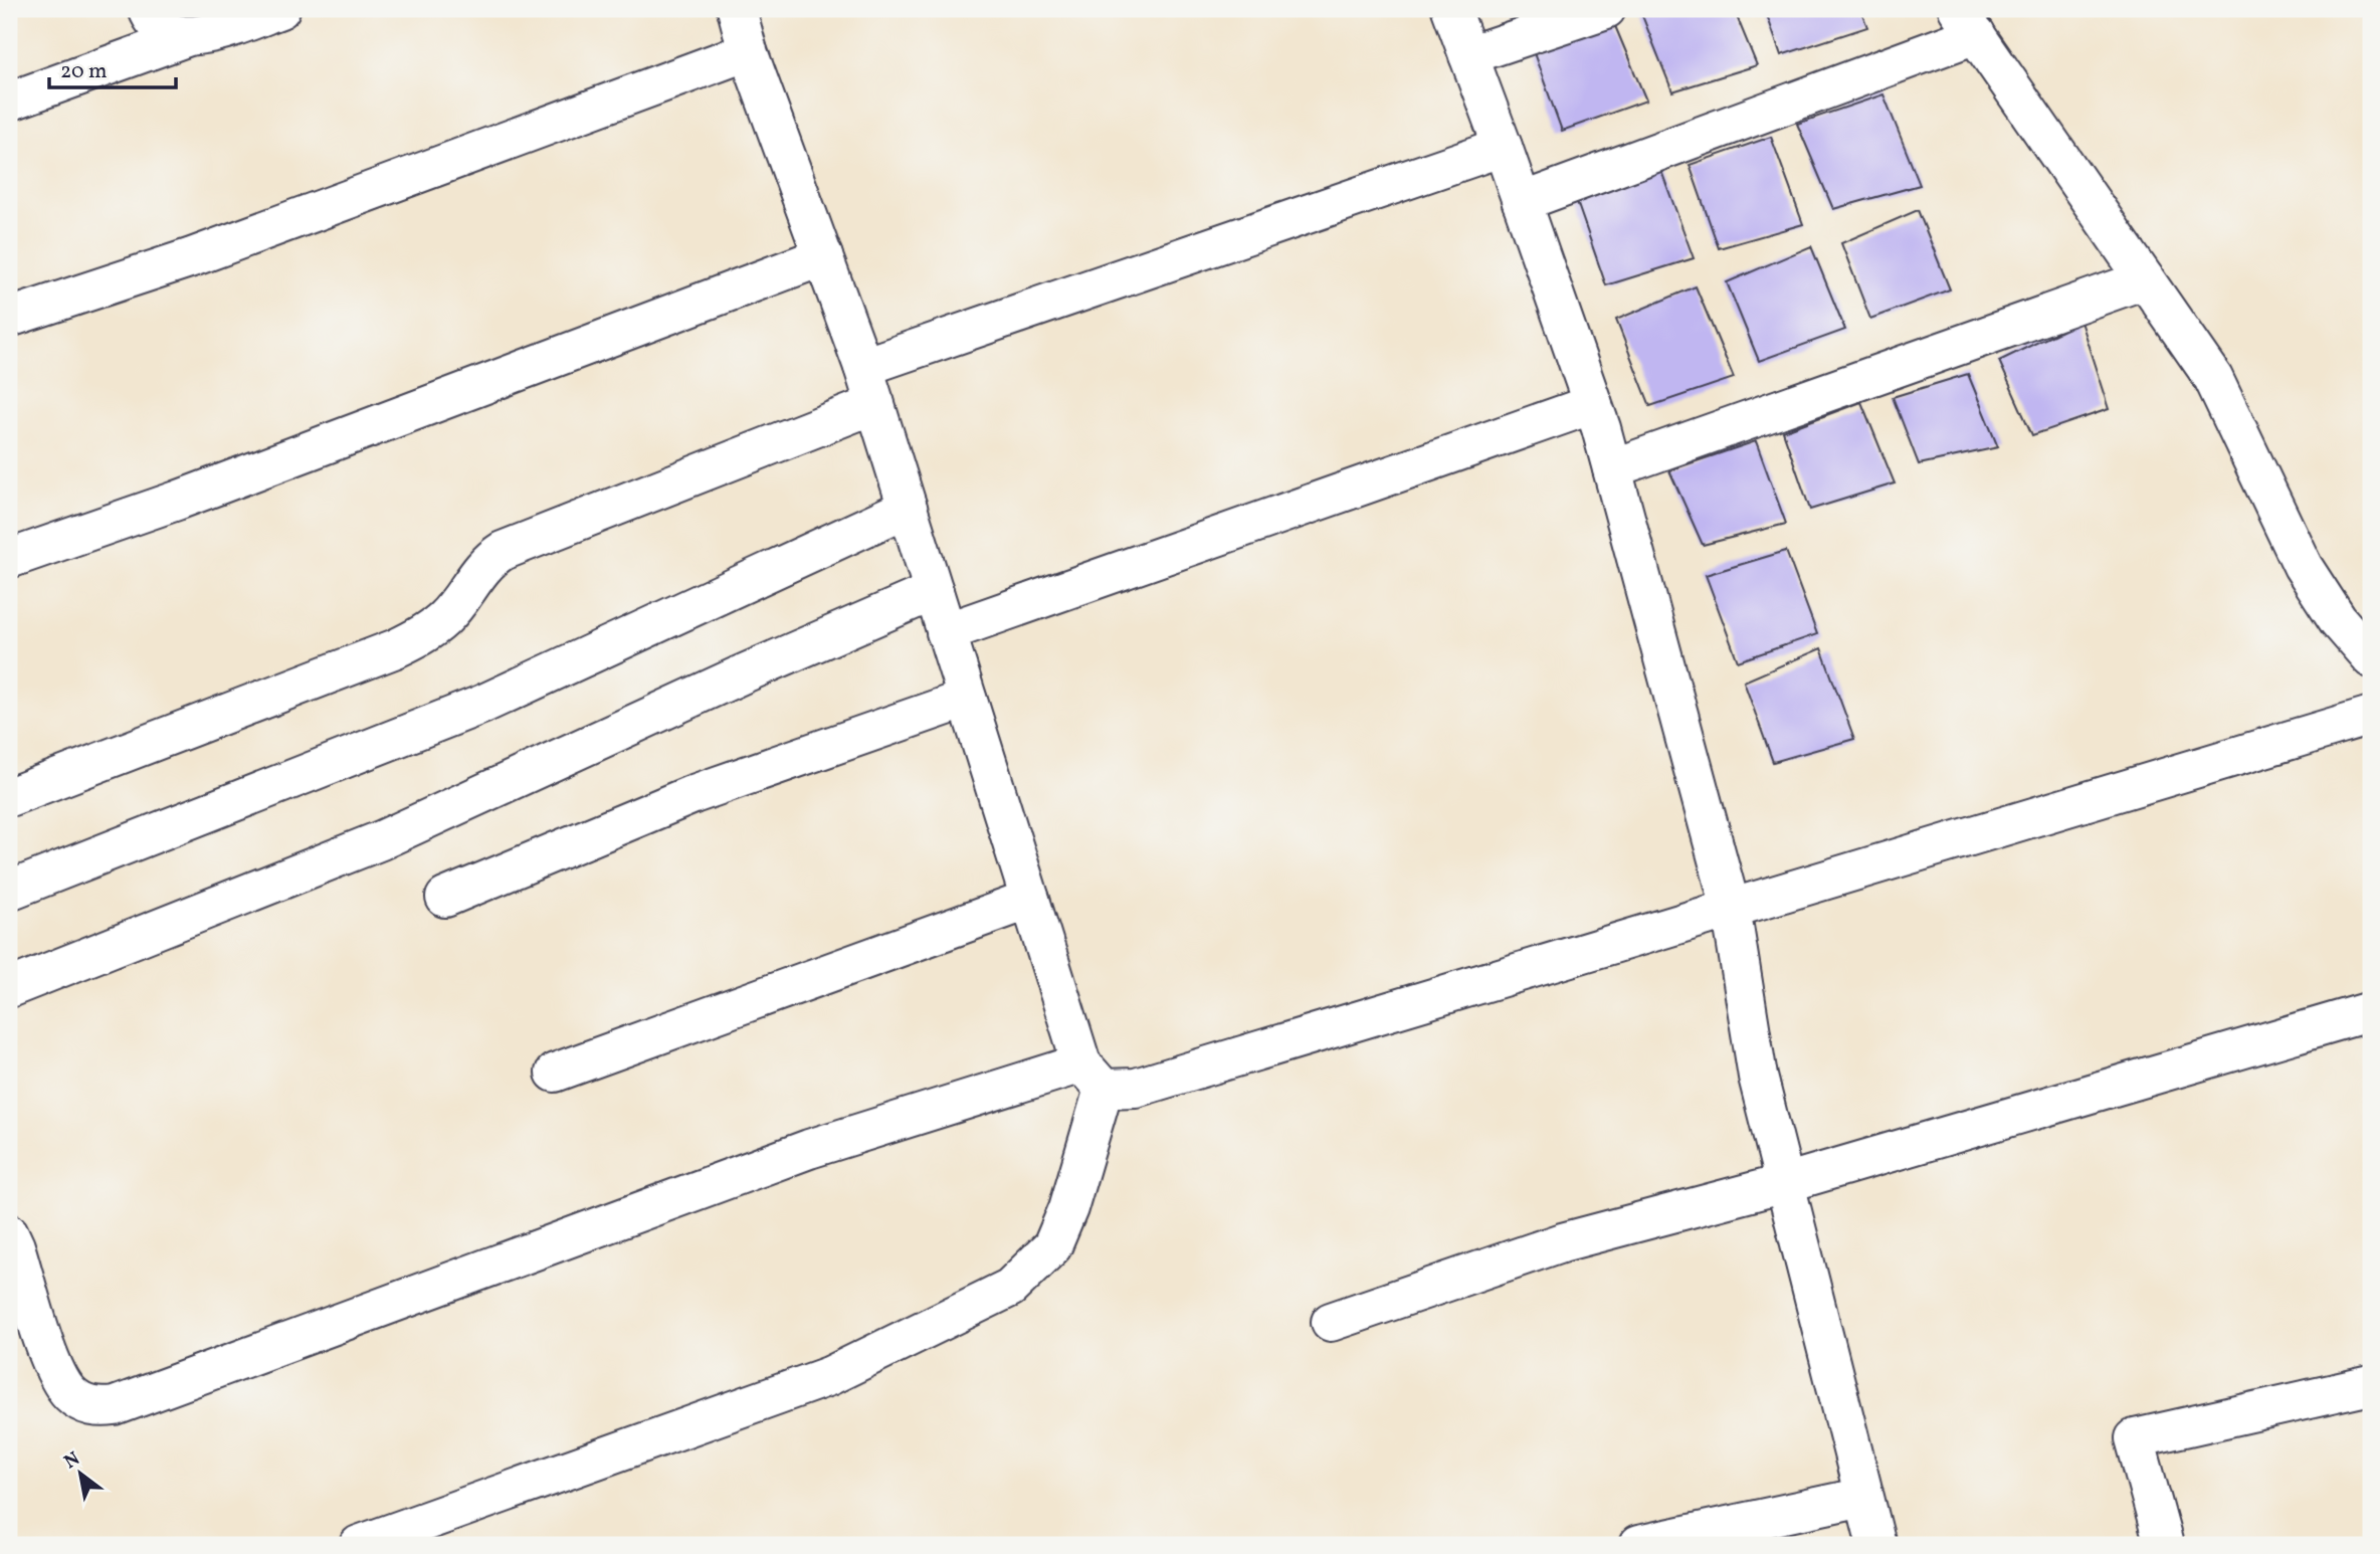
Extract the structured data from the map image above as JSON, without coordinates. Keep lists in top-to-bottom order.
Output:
{
  "scale_bar": "20 m",
  "north": "top left"
}
